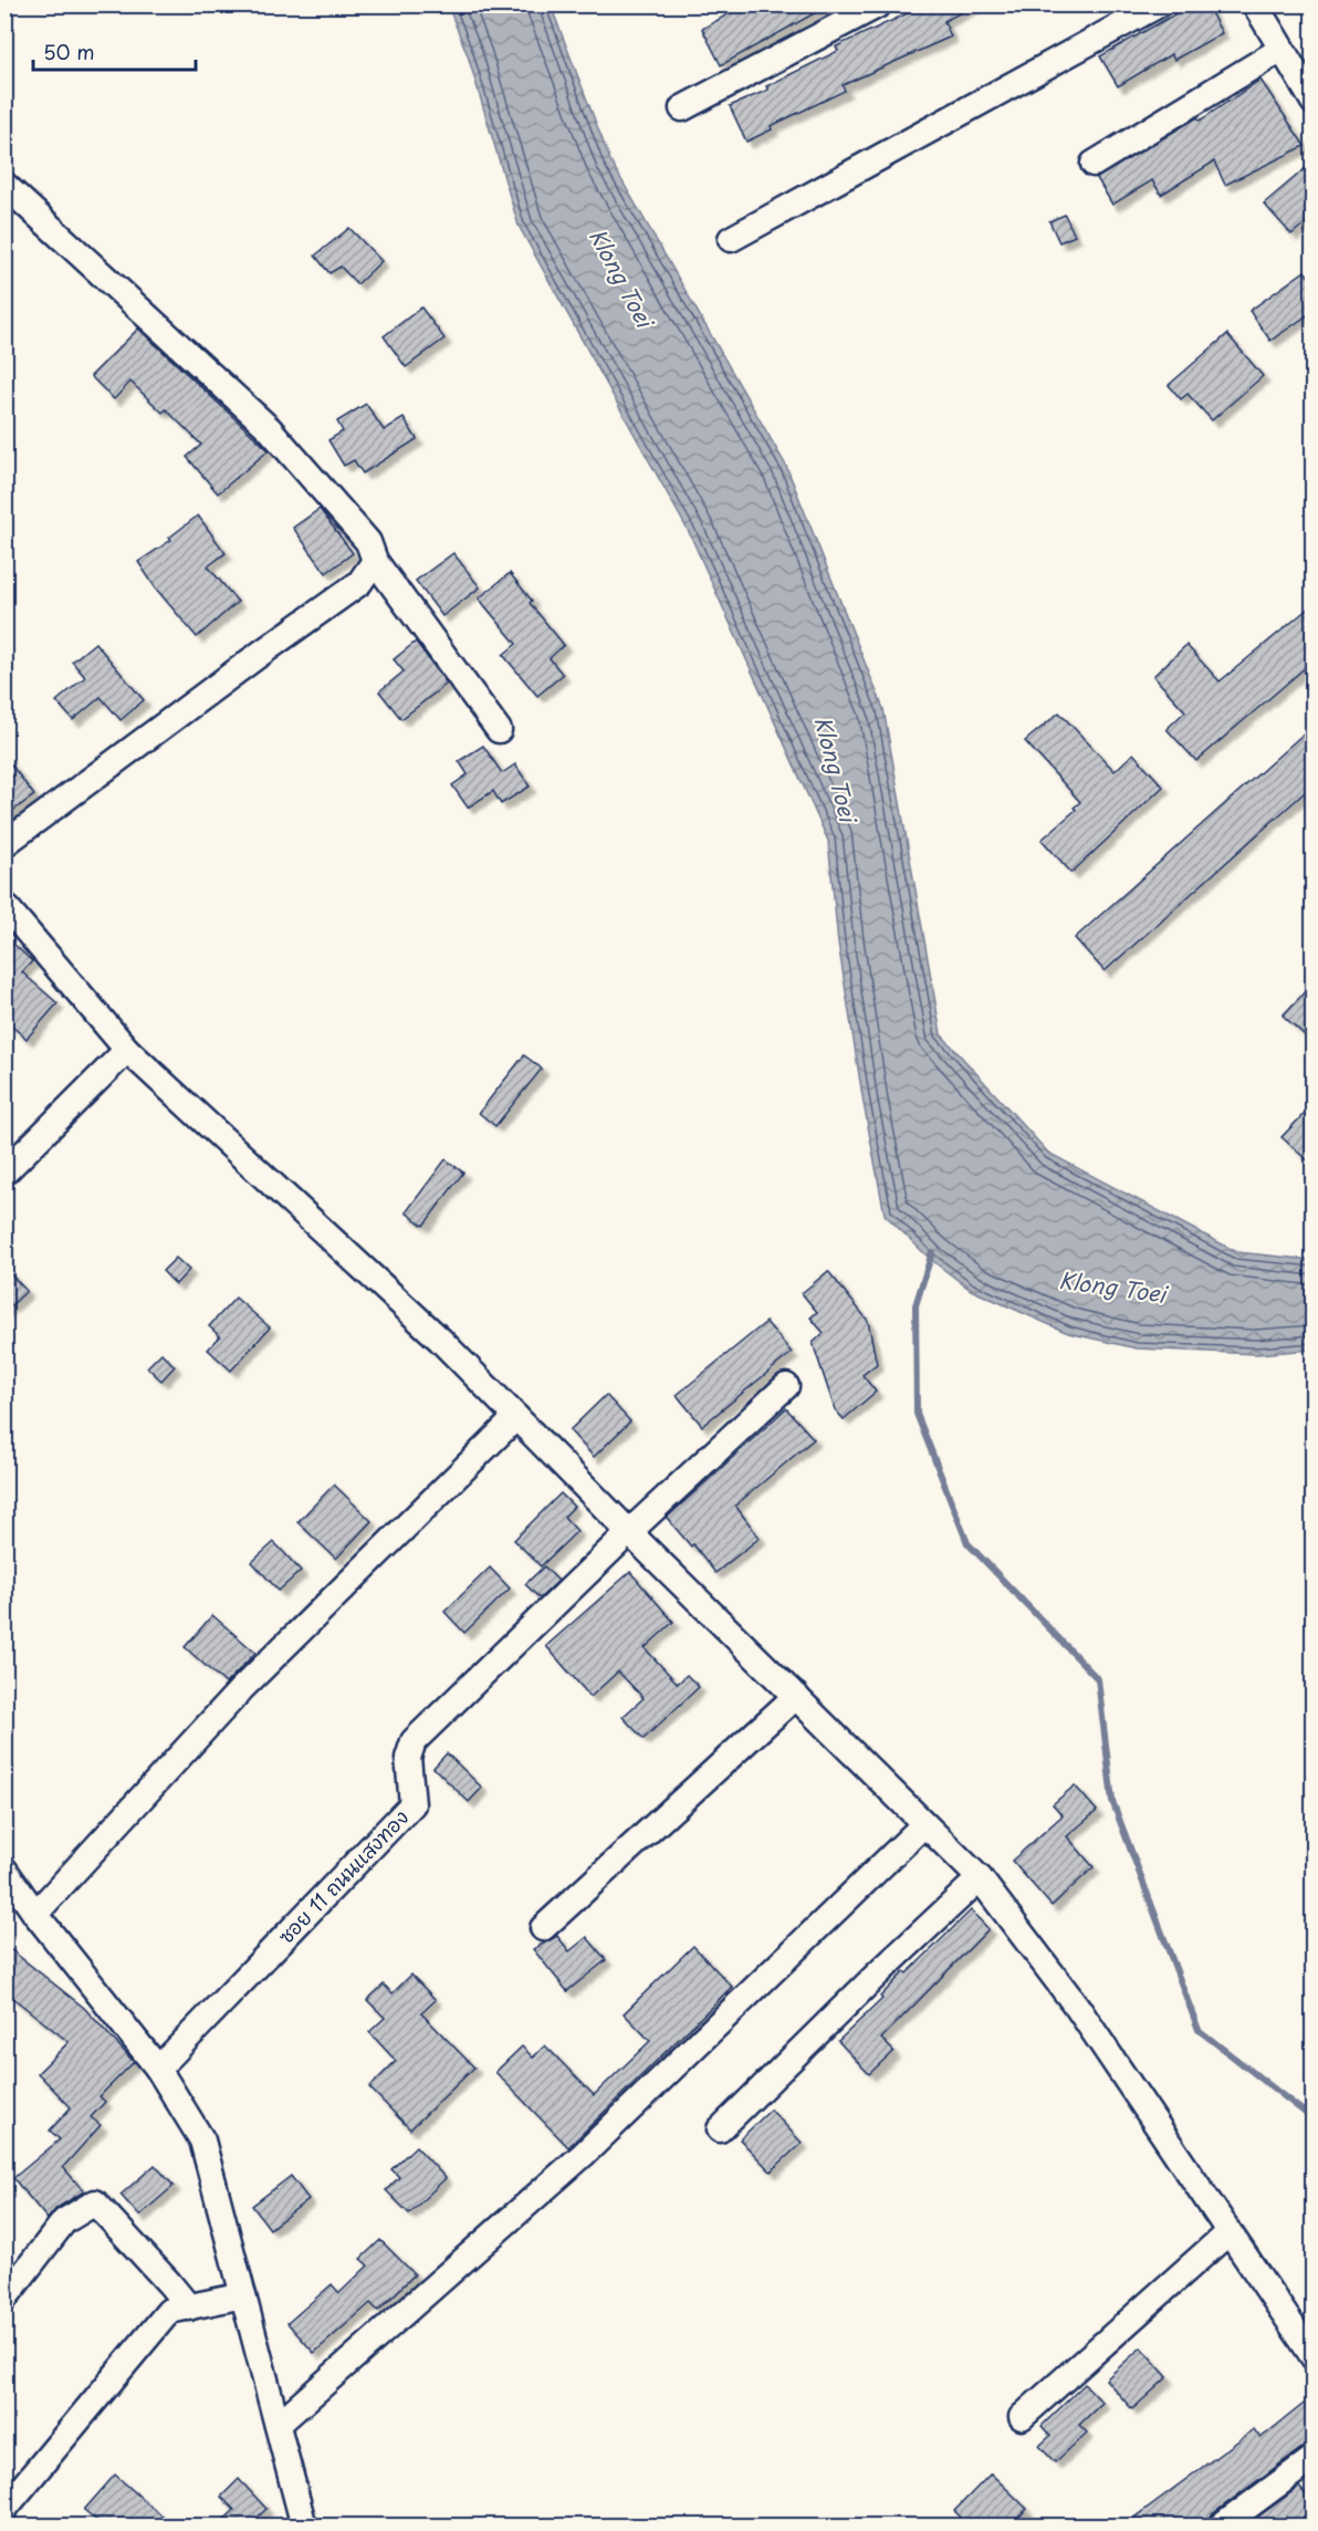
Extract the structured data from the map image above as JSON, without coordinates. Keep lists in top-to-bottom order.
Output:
{
  "streets": {
    "street": ["ซอย 11 ถนนแสงทอง"]
  },
  "water": ["Klong Toei"],
  "scale_bar": "50 m"
}
